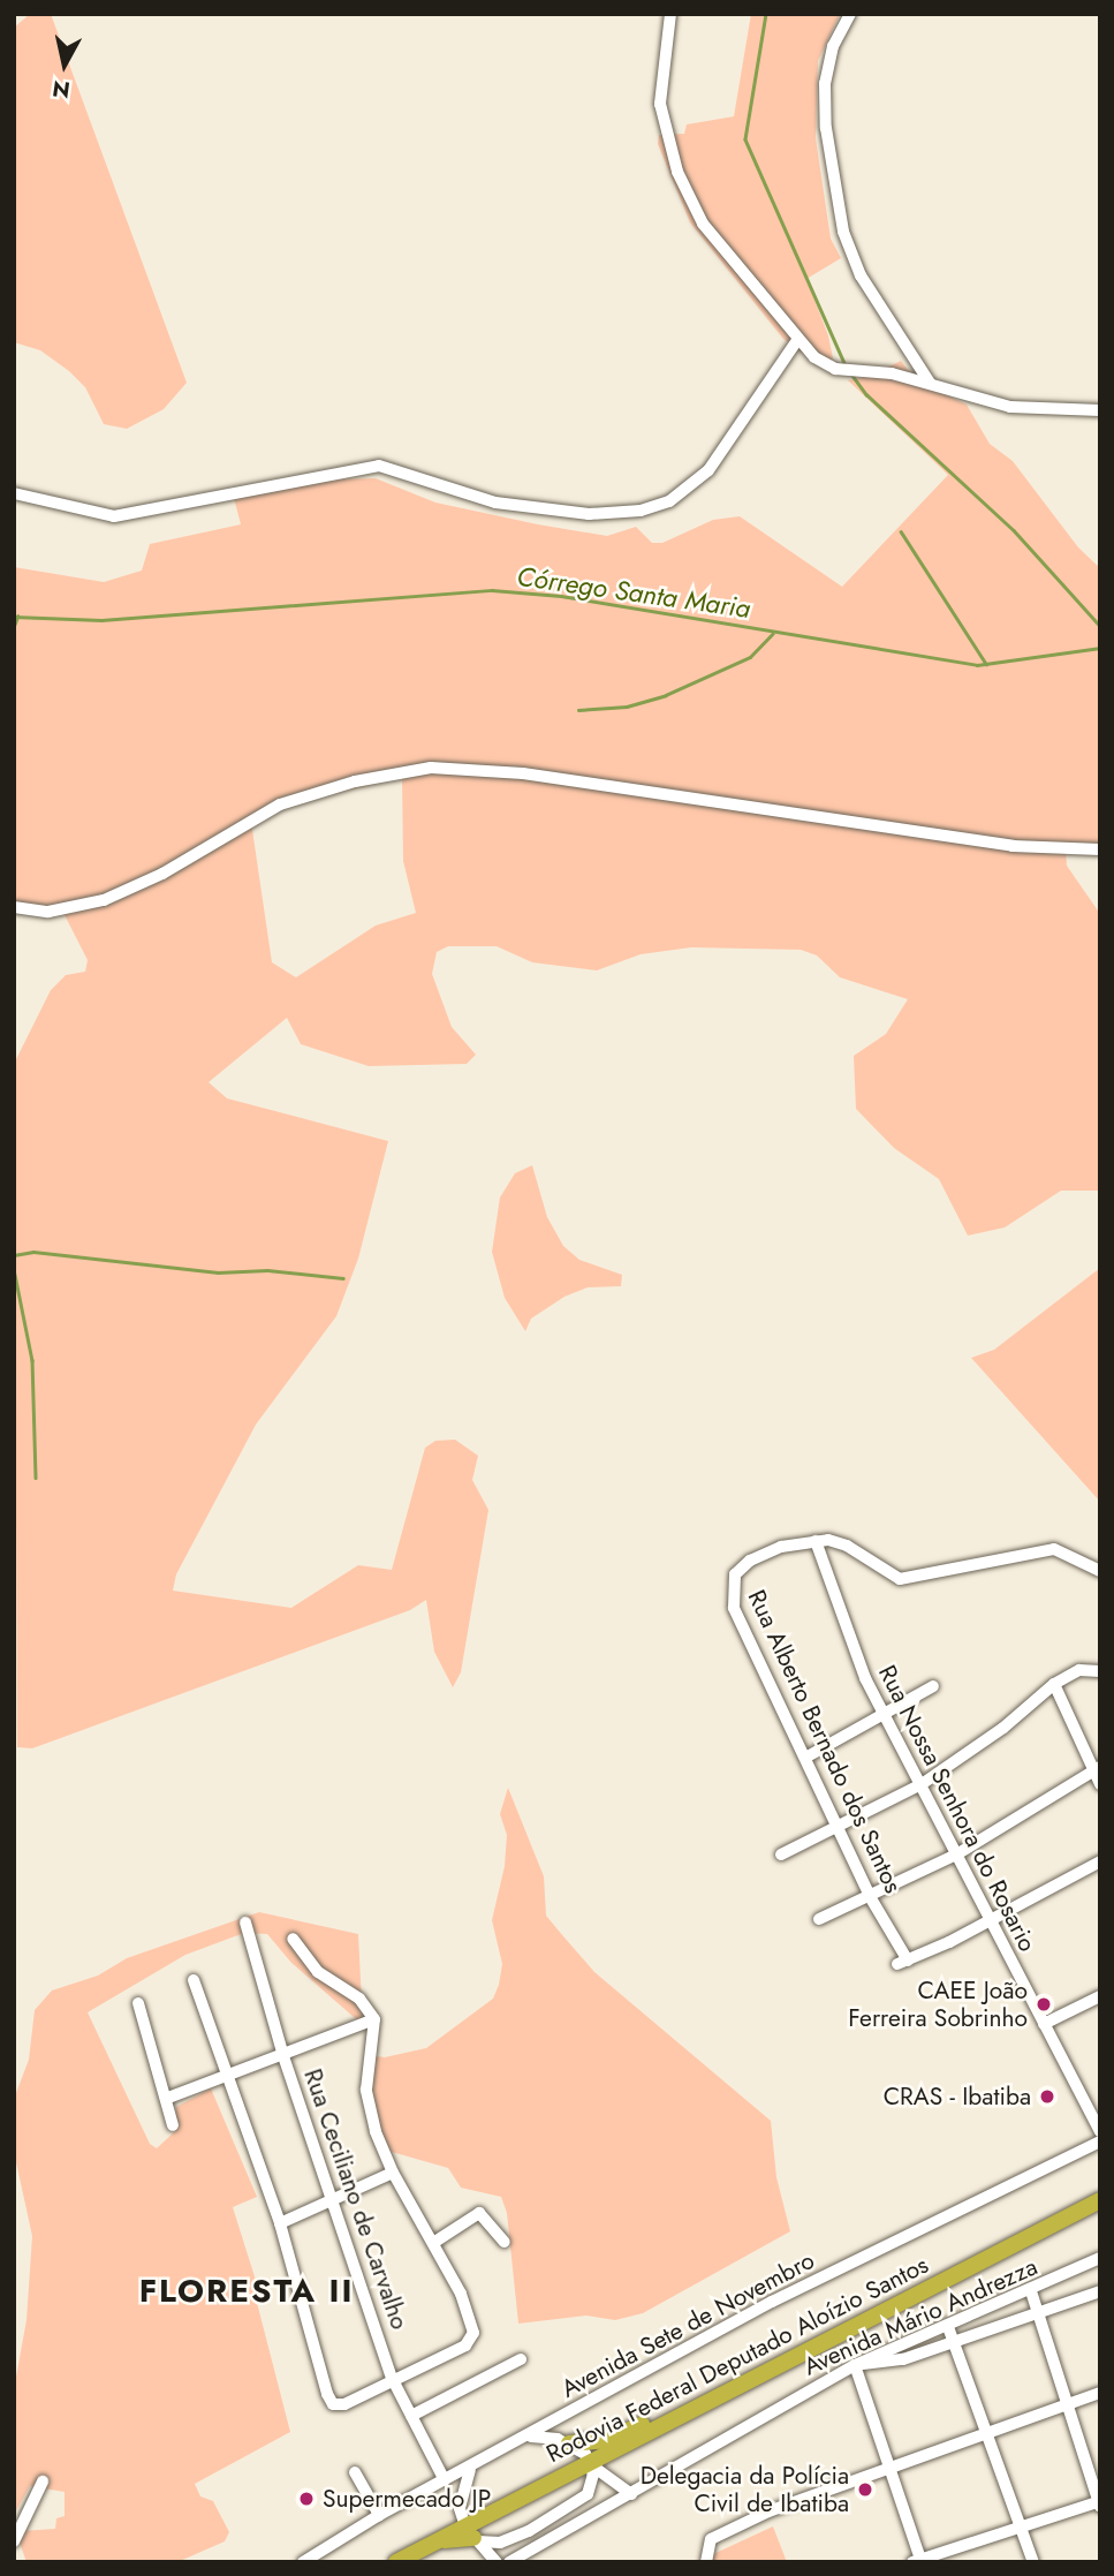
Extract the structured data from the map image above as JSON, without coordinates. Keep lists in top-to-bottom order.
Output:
{
  "streets": {
    "highway": ["Rodovia Federal Deputado Aloízio Santos"],
    "street": [
      "Rua Alberto Bernado dos Santos",
      "Rua Nossa Senhora do Rosario",
      "Rua Ceciliano de Carvalho",
      "Avenida Mário Andrezza",
      "Avenida Sete de Novembro"
    ]
  },
  "crossings": [
    ["Rua Alberto Bernado dos Santos", "Rua Nossa Senhora do Rosario"],
    ["Rua Ceciliano de Carvalho", "Avenida Sete de Novembro"]
  ],
  "districts": ["FLORESTA II"],
  "water": ["Córrego Santa Maria"],
  "places": [
    "CAEE João Ferreira Sobrinho",
    "CRAS - Ibatiba",
    "Delegacia da Polícia Civil de Ibatiba",
    "Supermecado JP"
  ],
  "north": "bottom"
}
